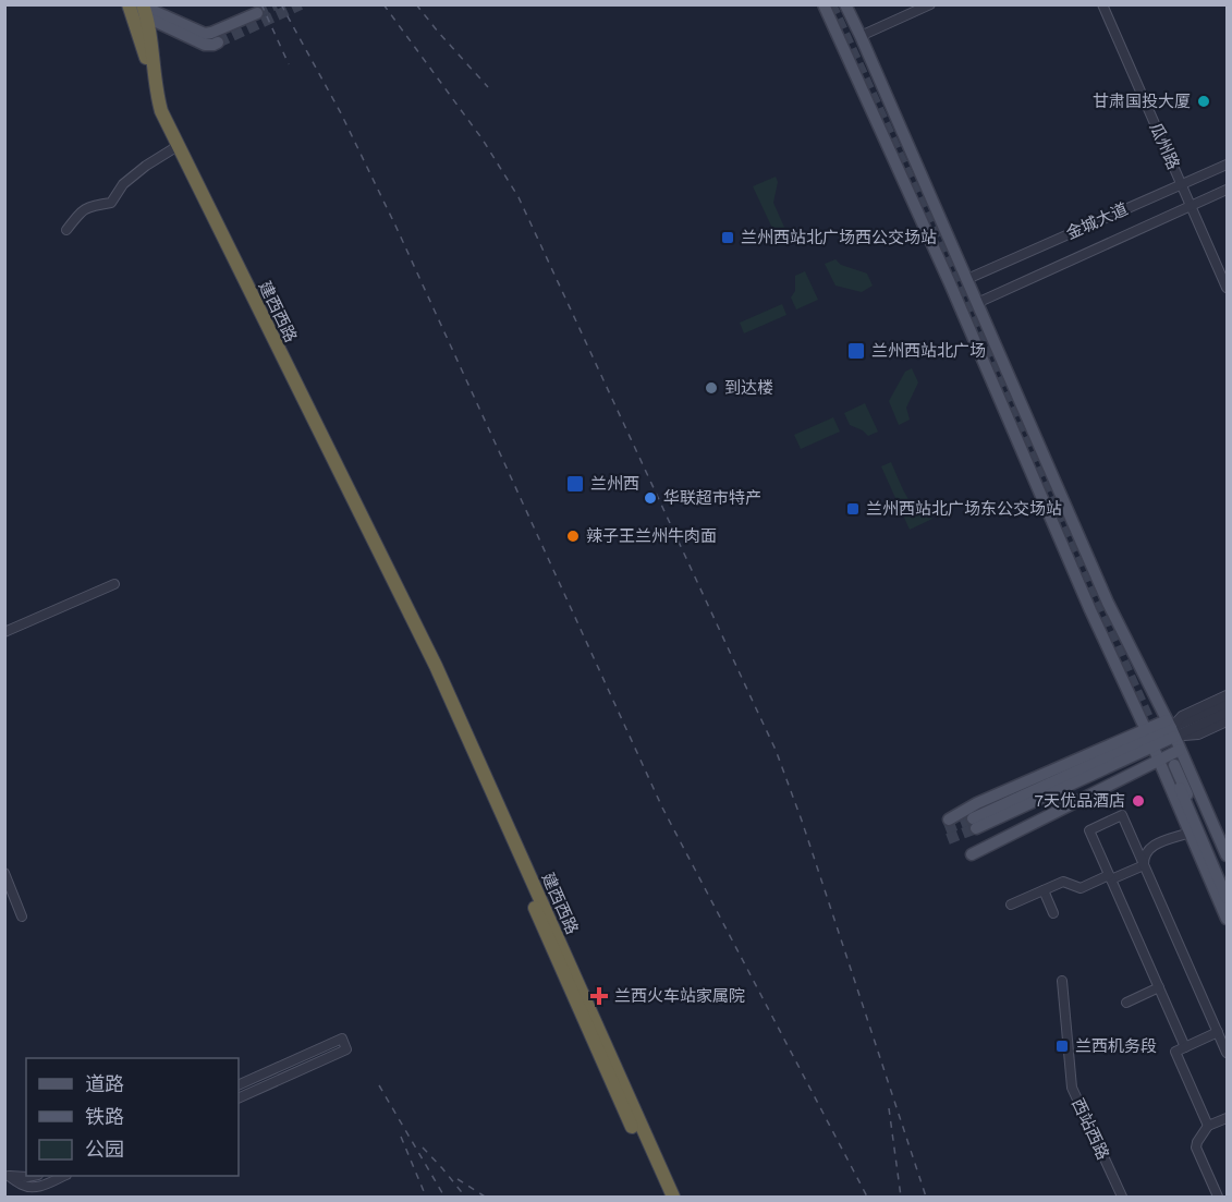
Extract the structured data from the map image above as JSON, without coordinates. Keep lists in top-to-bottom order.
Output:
{
  "streets": {
    "highway": ["建西西路"],
    "street": ["瓜州路", "金城大道", "西站西路"]
  },
  "crossings": [
    ["瓜州路", "金城大道"]
  ],
  "places": {
    "other": [
      "甘肃国投大厦",
      "到达楼",
      "华联超市特产",
      "辣子王兰州牛肉面",
      "7天优品酒店"
    ],
    "transit": [
      "兰州西站北广场西公交场站",
      "兰州西站北广场",
      "兰州西",
      "兰州西站北广场东公交场站",
      "兰西机务段"
    ],
    "health": ["兰西火车站家属院"]
  },
  "legend": ["道路", "铁路", "公园"]
}
